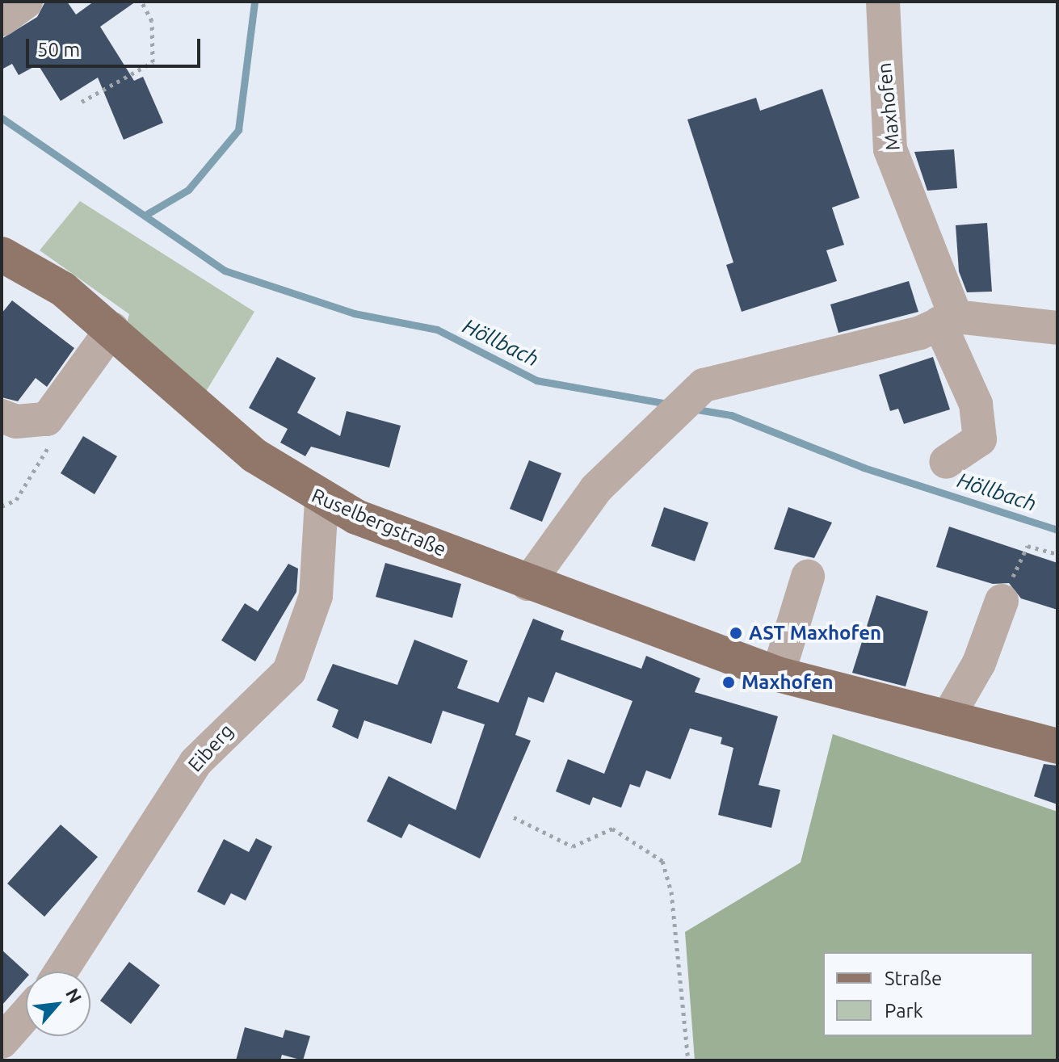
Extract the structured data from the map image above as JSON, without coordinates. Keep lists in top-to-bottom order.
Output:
{
  "streets": {
    "main road": ["Ruselbergstraße"],
    "street": ["Maxhofen", "Eiberg"]
  },
  "crossings": [
    ["Ruselbergstraße", "Eiberg"]
  ],
  "water": ["Höllbach"],
  "places": ["AST Maxhofen", "Maxhofen"],
  "legend": ["Straße", "Park"],
  "scale_bar": "50 m",
  "north": "top right"
}
